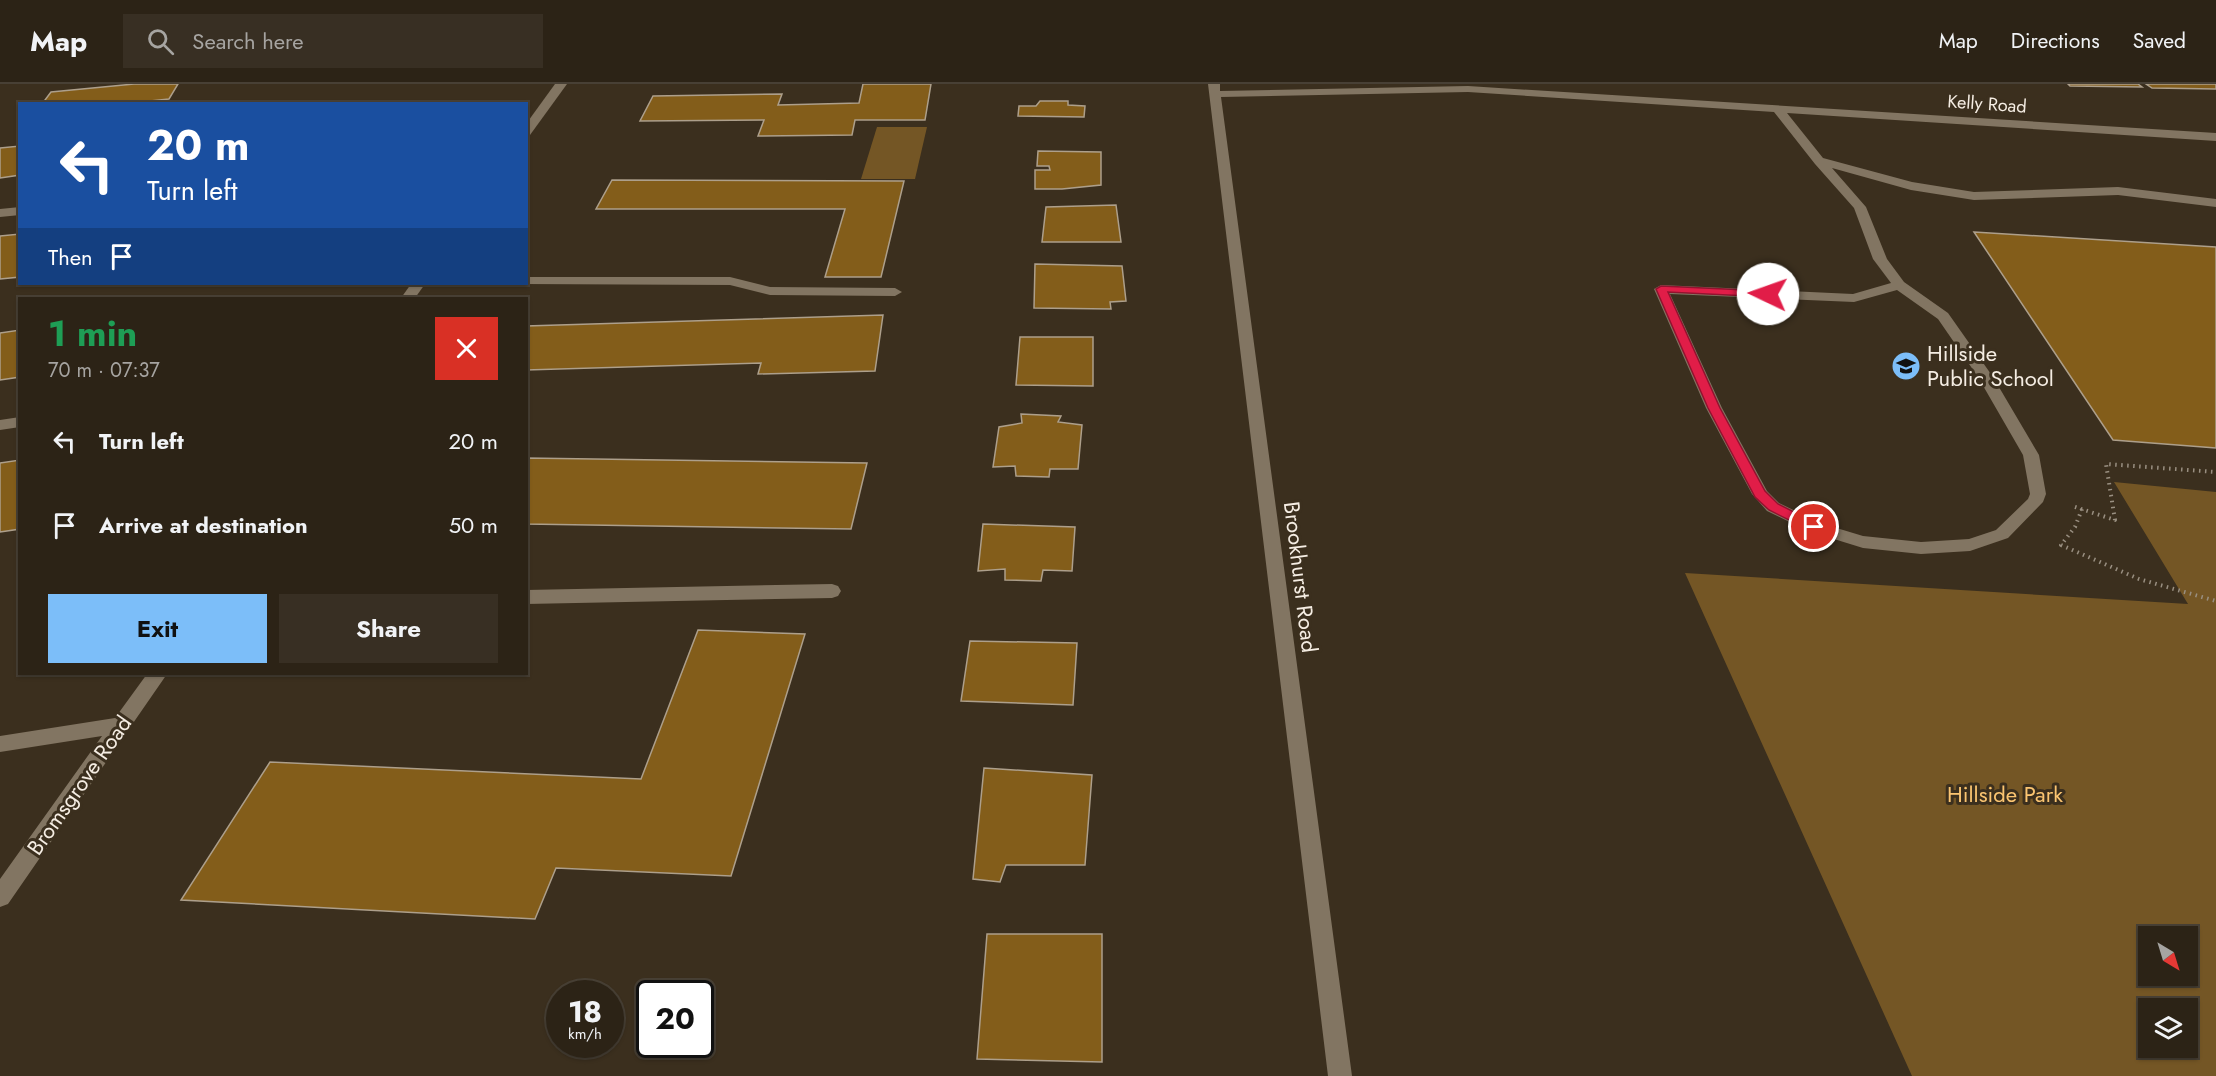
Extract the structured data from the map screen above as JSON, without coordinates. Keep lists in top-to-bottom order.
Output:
{
  "streets": {
    "street": ["Kelly Road", "Brookhurst Road", "Bromsgrove Road"]
  },
  "crossings": [
    ["Kelly Road", "Brookhurst Road"]
  ],
  "parks": ["Hillside Park"],
  "places": {
    "school or university": ["Hillside Public School"]
  },
  "north": "bottom right",
  "page": {
    "header": "Map",
    "search": "Search here",
    "nav": ["Map", "Directions", "Saved"],
    "turn": ["20 m", "Turn left"],
    "then": "Then",
    "heading": ["1 min", "70 m · 07:37"],
    "list": [
      {
        "name": "Turn left",
        "value": "20 m"
      },
      {
        "name": "Arrive at destination",
        "value": "50 m"
      }
    ],
    "buttons": ["Exit", "Share"],
    "speed": "18 km/h",
    "limit": "20"
  }
}
